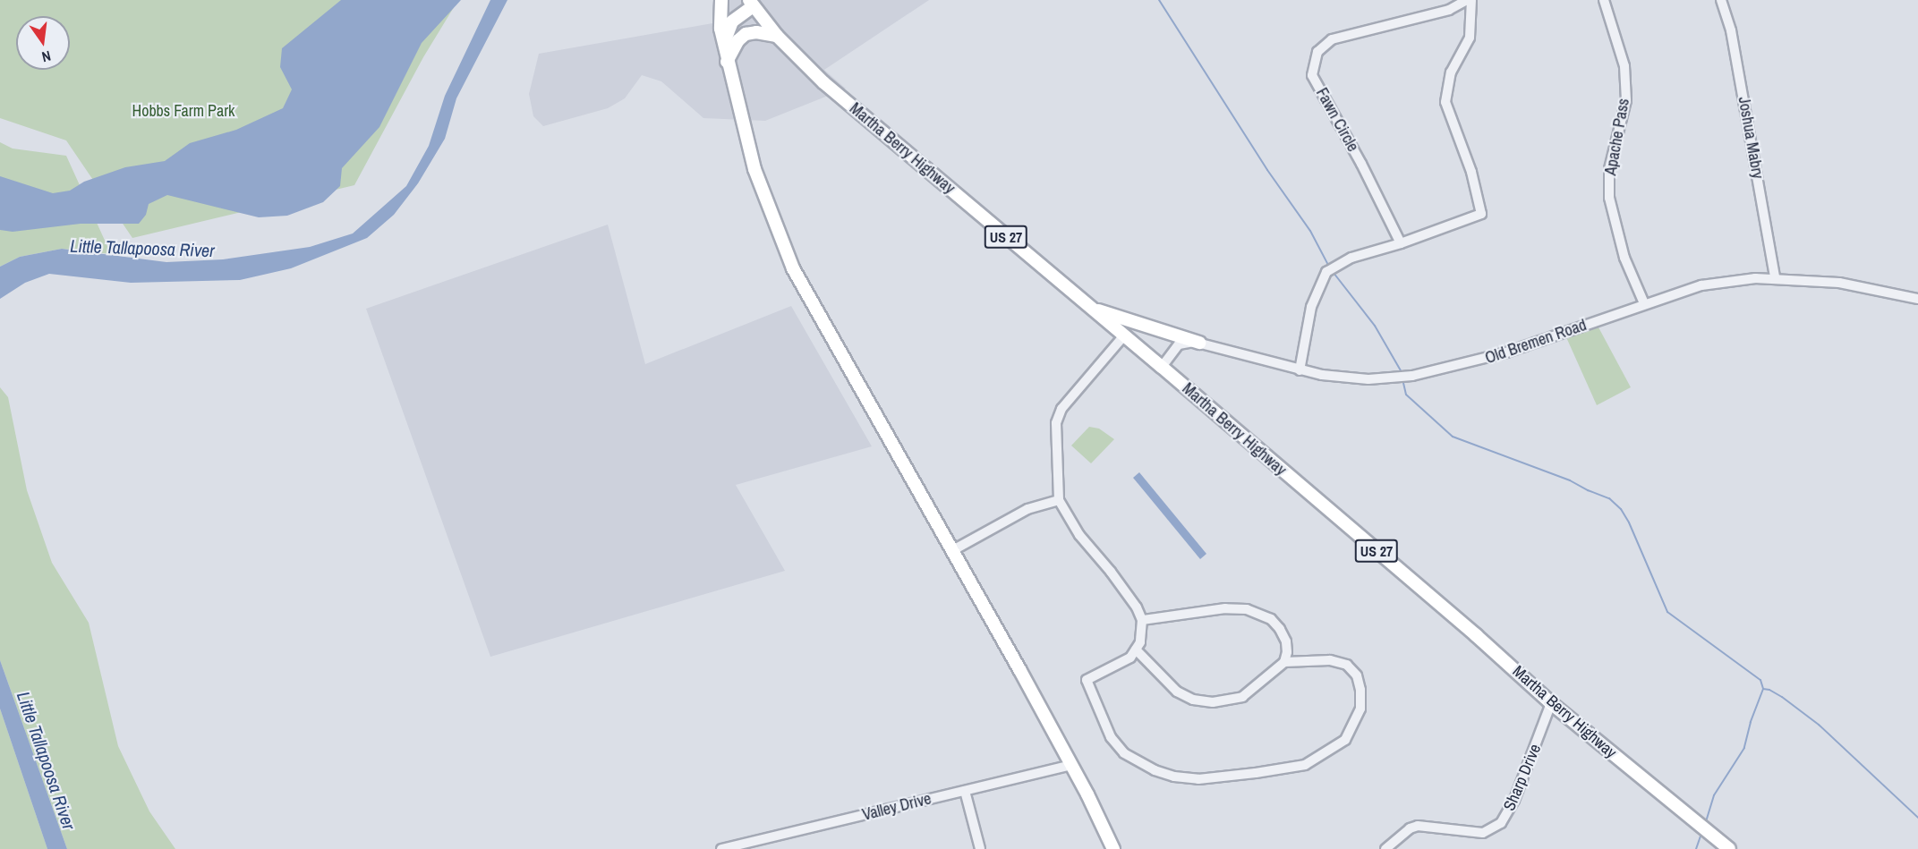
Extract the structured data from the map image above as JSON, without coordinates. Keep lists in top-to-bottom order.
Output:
{
  "streets": {
    "main road": ["Martha Berry Highway", "US 27"],
    "street": [
      "Fawn Circle",
      "Apache Pass",
      "Joshua Mabry",
      "Old Bremen Road",
      "Sharp Drive",
      "Valley Drive"
    ]
  },
  "crossings": [
    ["Fawn Circle", "Old Bremen Road"],
    ["Apache Pass", "Old Bremen Road"],
    ["Joshua Mabry", "Old Bremen Road"],
    ["Martha Berry Highway", "Sharp Drive"]
  ],
  "water": ["Little Tallapoosa River"],
  "parks": ["Hobbs Farm Park"],
  "north": "bottom"
}
